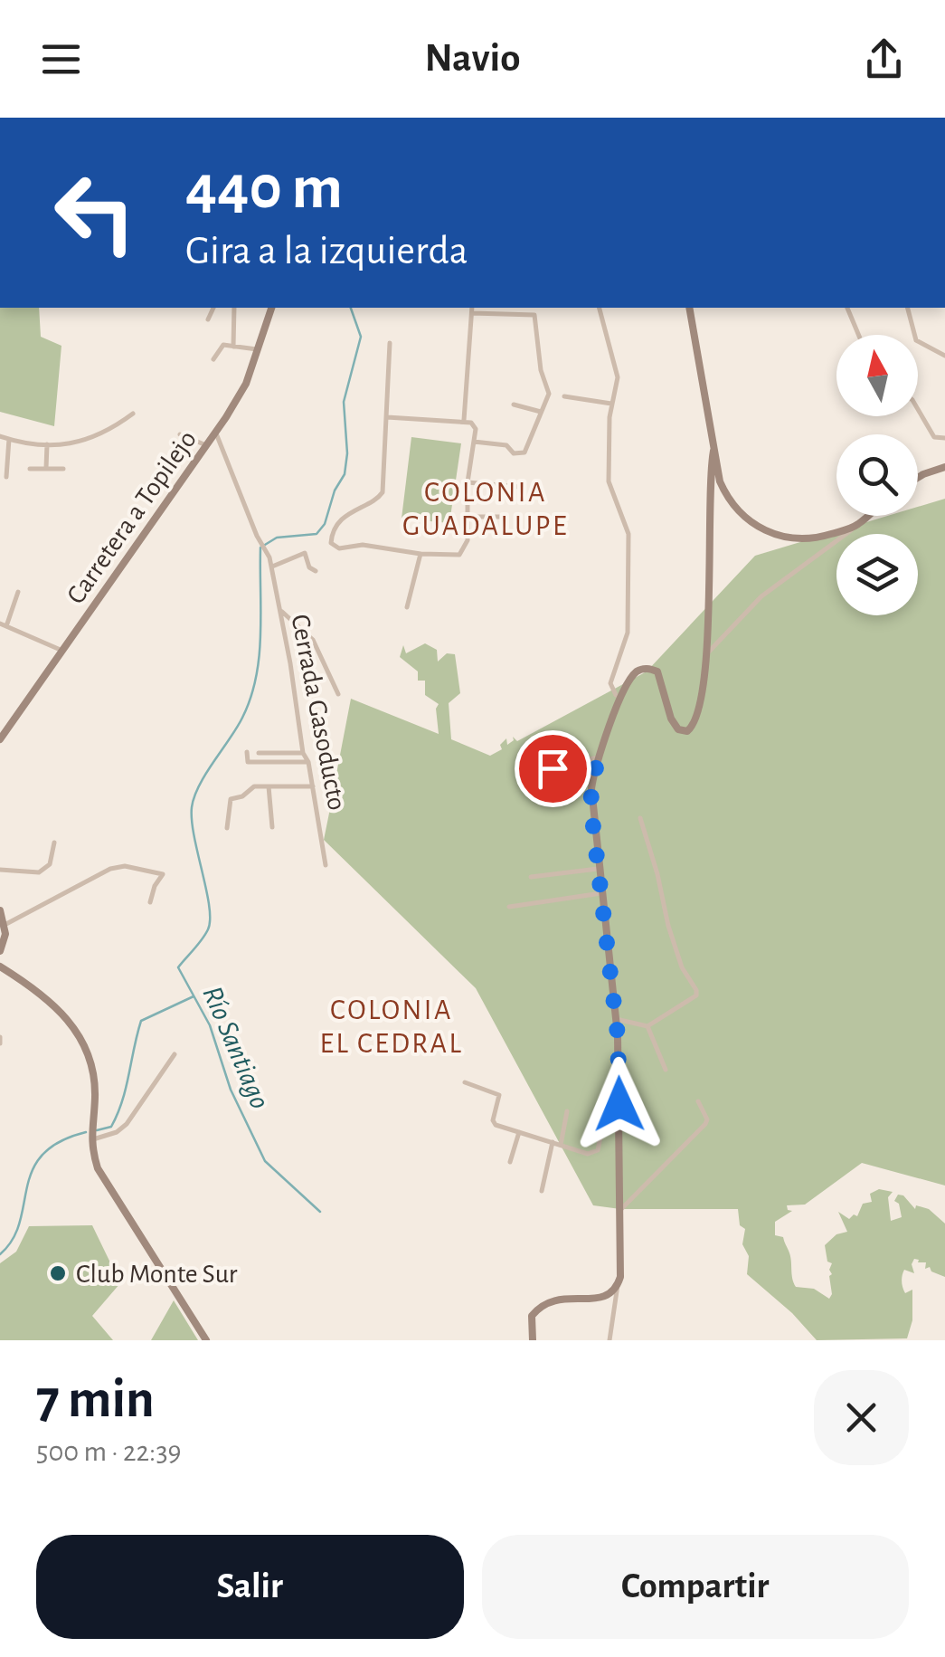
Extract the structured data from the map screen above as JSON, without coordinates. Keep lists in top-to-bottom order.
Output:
{
  "streets": {
    "street": ["Carretera a Topilejo", "Cerrada Gasoducto"]
  },
  "crossings": [
    ["Carretera a Topilejo", "Cerrada Gasoducto"]
  ],
  "districts": ["COLONIA GUADALUPE", "COLONIA EL CEDRAL"],
  "water": ["Río Santiago"],
  "places": ["Club Monte Sur"],
  "north": "top",
  "page": {
    "header": "Navio",
    "turn": ["440 m", "Gira a la izquierda"],
    "heading": ["7 min", "500 m · 22:39"],
    "buttons": ["Salir", "Compartir"]
  }
}
